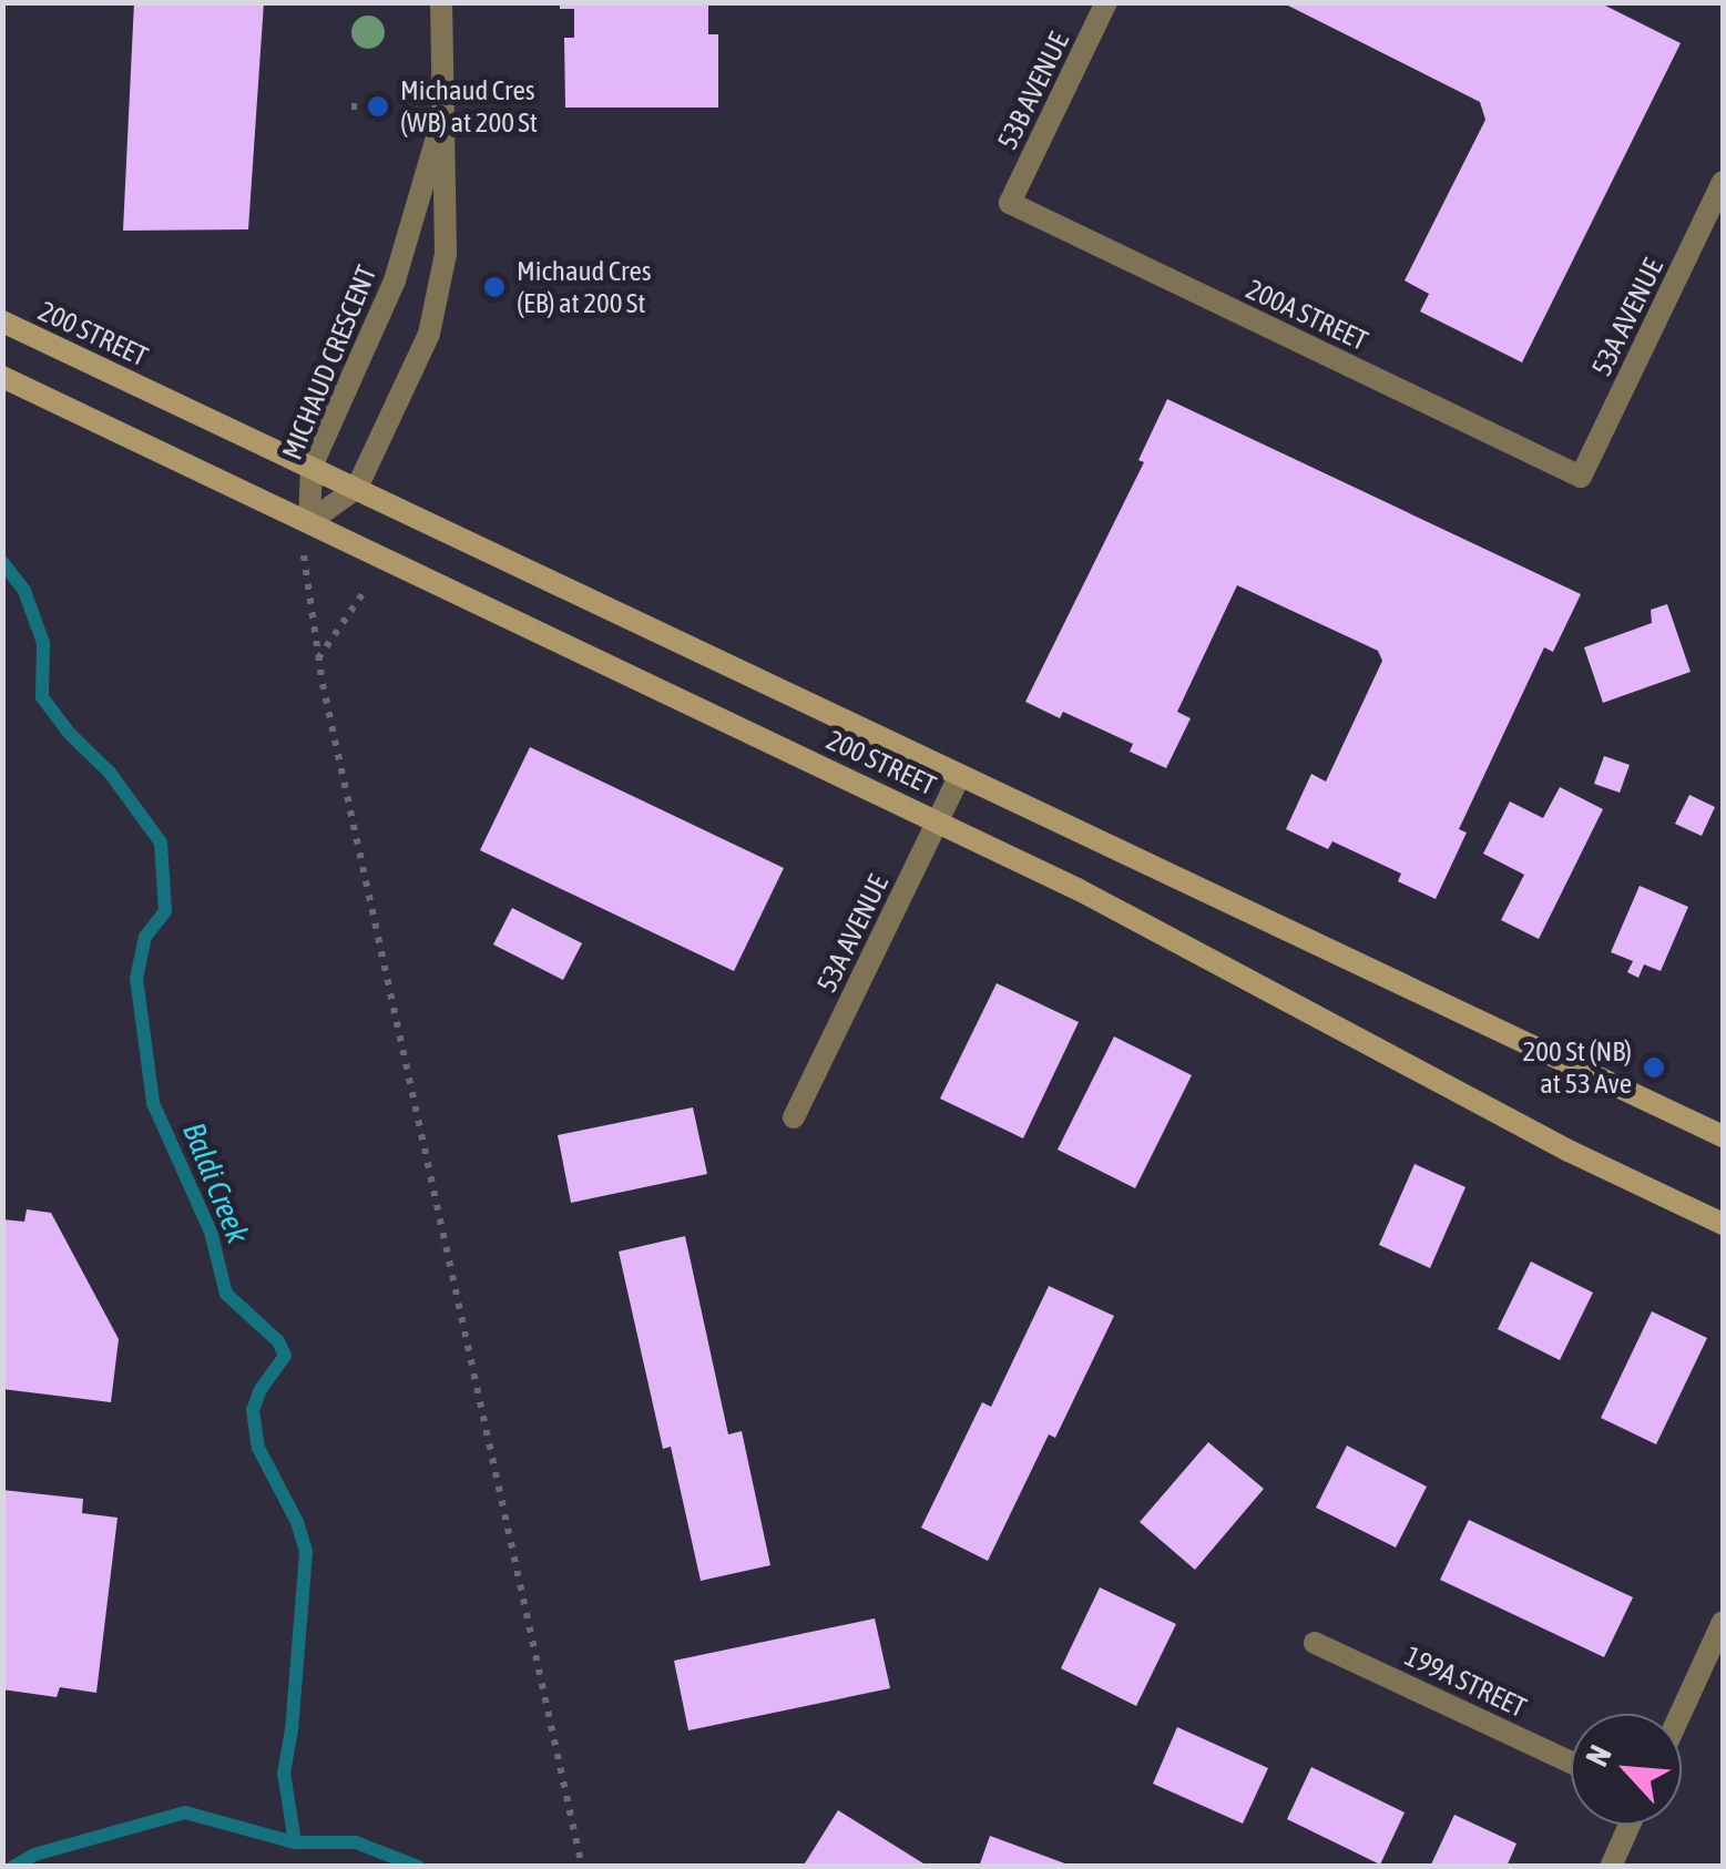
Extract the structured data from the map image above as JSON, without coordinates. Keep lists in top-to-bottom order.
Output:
{
  "streets": {
    "main road": ["200 STREET"],
    "street": [
      "53B AVENUE",
      "200A STREET",
      "53A AVENUE",
      "MICHAUD CRESCENT",
      "199A STREET"
    ]
  },
  "crossings": [
    ["53B AVENUE", "200A STREET"],
    ["200A STREET", "53A AVENUE"],
    ["53A AVENUE", "200 STREET"],
    ["200 STREET", "MICHAUD CRESCENT"]
  ],
  "water": ["Baldi Creek"],
  "places": ["Michaud Cres (WB) at 200 St", "Michaud Cres (EB) at 200 St", "200 St (NB) at 53 Ave"],
  "north": "top left"
}
